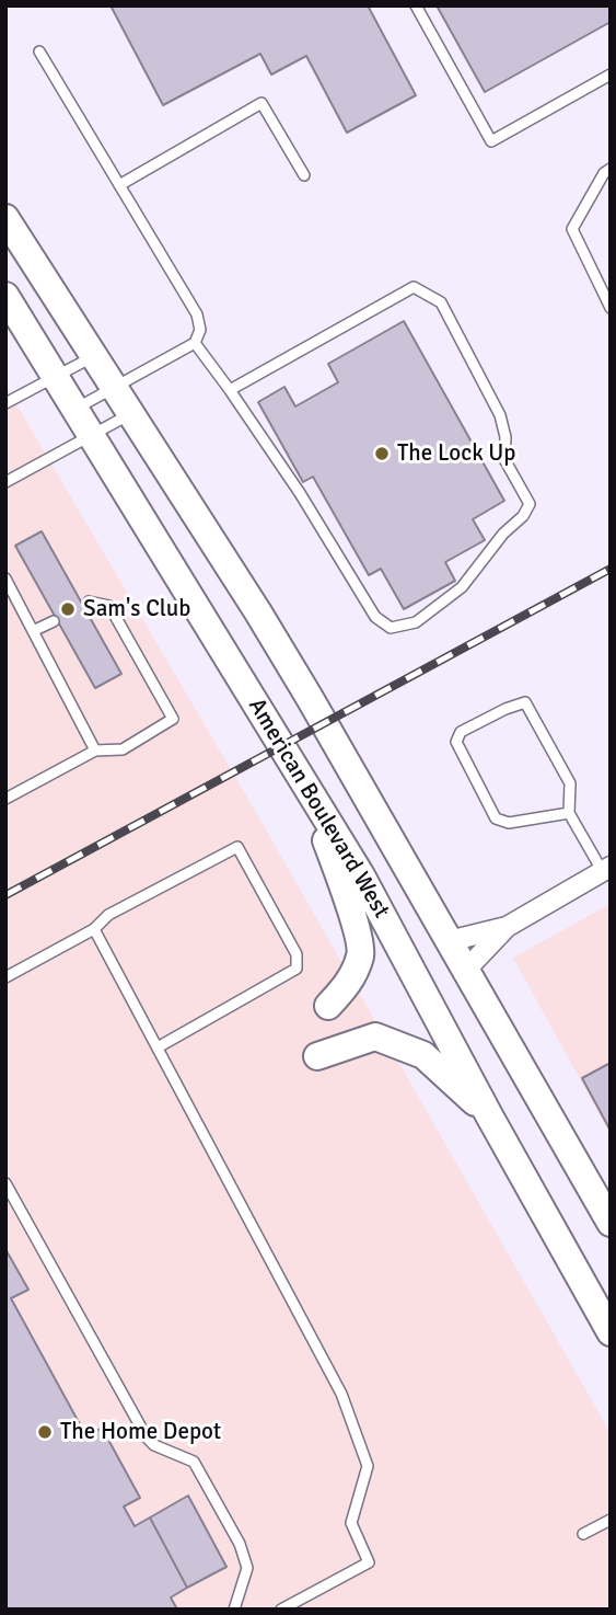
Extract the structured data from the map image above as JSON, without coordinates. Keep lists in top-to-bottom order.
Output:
{
  "streets": {
    "main road": ["American Boulevard West"]
  },
  "places": ["The Lock Up", "Sam's Club", "The Home Depot"]
}
